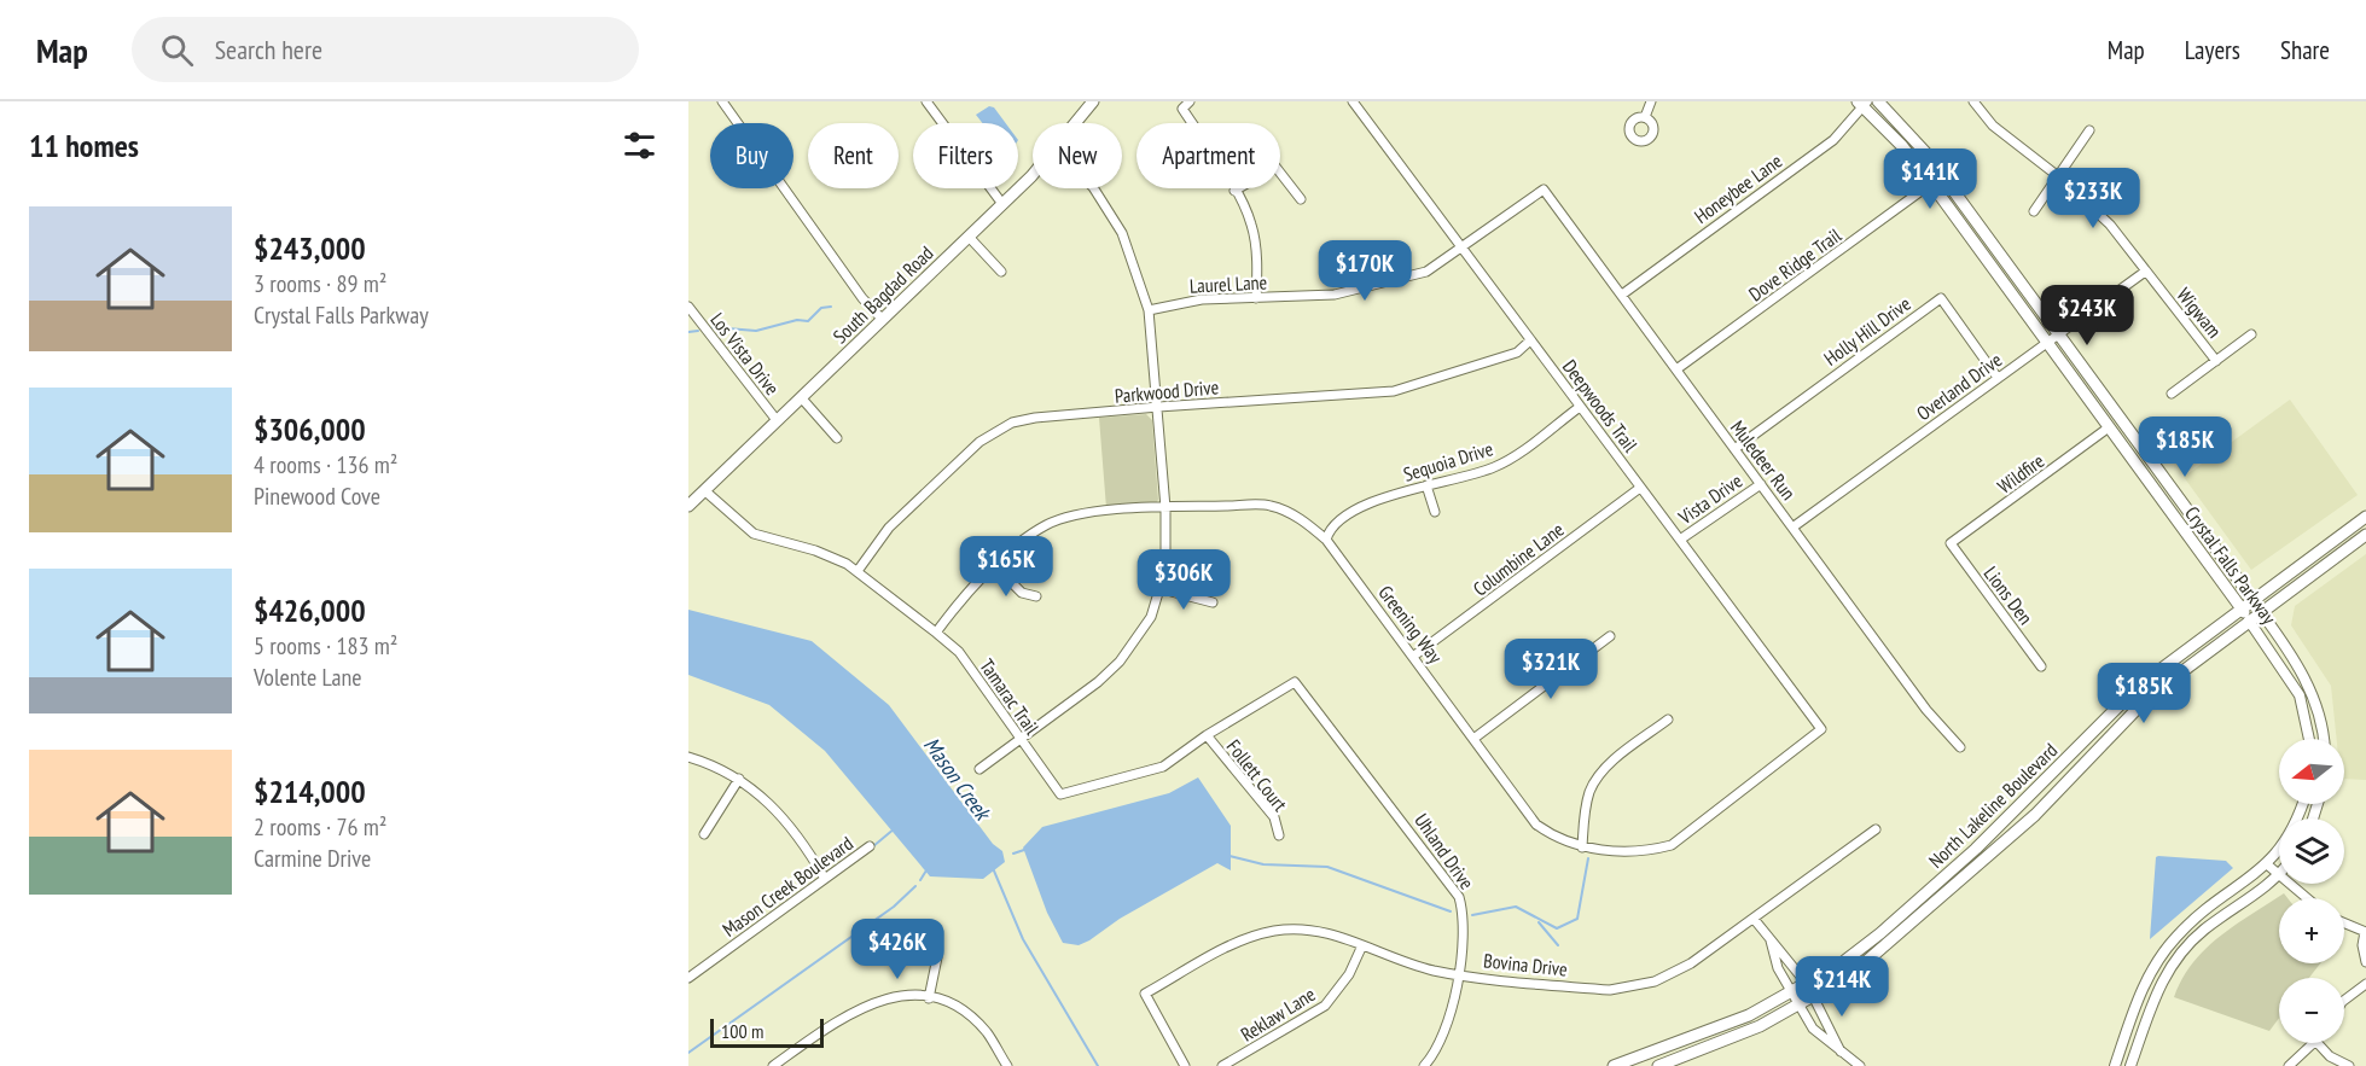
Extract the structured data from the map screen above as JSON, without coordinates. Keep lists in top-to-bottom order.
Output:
{
  "streets": {
    "main road": ["South Bagdad Road", "Crystal Falls Parkway", "North Lakeline Boulevard"],
    "street": [
      "Honeybee Lane",
      "Dove Ridge Trail",
      "Laurel Lane",
      "Wigwam",
      "Holly Hill Drive",
      "Los Vista Drive",
      "Overland Drive",
      "Parkwood Drive",
      "Deepwoods Trail",
      "Muledeer Run",
      "Sequoia Drive",
      "Wildfire",
      "Vista Drive",
      "Columbine Lane",
      "Lions Den",
      "Greening Way",
      "Tamarac Trail",
      "Follett Court",
      "Uhland Drive",
      "Mason Creek Boulevard",
      "Bovina Drive",
      "Reklaw Lane"
    ]
  },
  "crossings": [
    ["Honeybee Lane", "Muledeer Run"],
    ["Honeybee Lane", "Crystal Falls Parkway"],
    ["Dove Ridge Trail", "Muledeer Run"],
    ["Dove Ridge Trail", "Crystal Falls Parkway"],
    ["Laurel Lane", "Deepwoods Trail"],
    ["Laurel Lane", "Muledeer Run"],
    ["South Bagdad Road", "Los Vista Drive"],
    ["South Bagdad Road", "Tamarac Trail"],
    ["Wigwam", "Overland Drive"],
    ["Holly Hill Drive", "Overland Drive"],
    ["Holly Hill Drive", "Muledeer Run"],
    ["Overland Drive", "Muledeer Run"],
    ["Overland Drive", "Crystal Falls Parkway"],
    ["Parkwood Drive", "Deepwoods Trail"],
    ["Parkwood Drive", "Tamarac Trail"],
    ["Deepwoods Trail", "Sequoia Drive"],
    ["Deepwoods Trail", "Vista Drive"],
    ["Deepwoods Trail", "Columbine Lane"],
    ["Deepwoods Trail", "Greening Way"],
    ["Muledeer Run", "Vista Drive"],
    ["Sequoia Drive", "Greening Way"],
    ["Wildfire", "Crystal Falls Parkway"],
    ["Wildfire", "Lions Den"],
    ["Columbine Lane", "Greening Way"],
    ["Crystal Falls Parkway", "North Lakeline Boulevard"],
    ["Greening Way", "Tamarac Trail"],
    ["Tamarac Trail", "Follett Court"],
    ["Tamarac Trail", "Uhland Drive"],
    ["Uhland Drive", "Bovina Drive"],
    ["Bovina Drive", "Reklaw Lane"]
  ],
  "water": ["Mason Creek"],
  "scale_bar": "100 m",
  "north": "left",
  "page": {
    "header": "Map",
    "search": "Search here",
    "nav": ["Map", "Layers", "Share"],
    "heading": "11 homes",
    "chip": [
      "Buy",
      "Rent",
      "Filters",
      "New",
      "Apartment"
    ],
    "price": [
      "$141K",
      "$233K",
      "$170K",
      "$243K",
      "$185K",
      "$165K",
      "$306K",
      "$321K",
      "$185K",
      "$426K",
      "$214K"
    ],
    "list": [
      {
        "name": "$243,000",
        "note": "3 rooms · 89 m² · Crystal Falls Parkway"
      },
      {
        "name": "$306,000",
        "note": "4 rooms · 136 m² · Pinewood Cove"
      },
      {
        "name": "$426,000",
        "note": "5 rooms · 183 m² · Volente Lane"
      },
      {
        "name": "$214,000",
        "note": "2 rooms · 76 m² · Carmine Drive"
      }
    ],
    "map_buttons": ["+", "−"],
    "scale": "100 m"
  }
}
